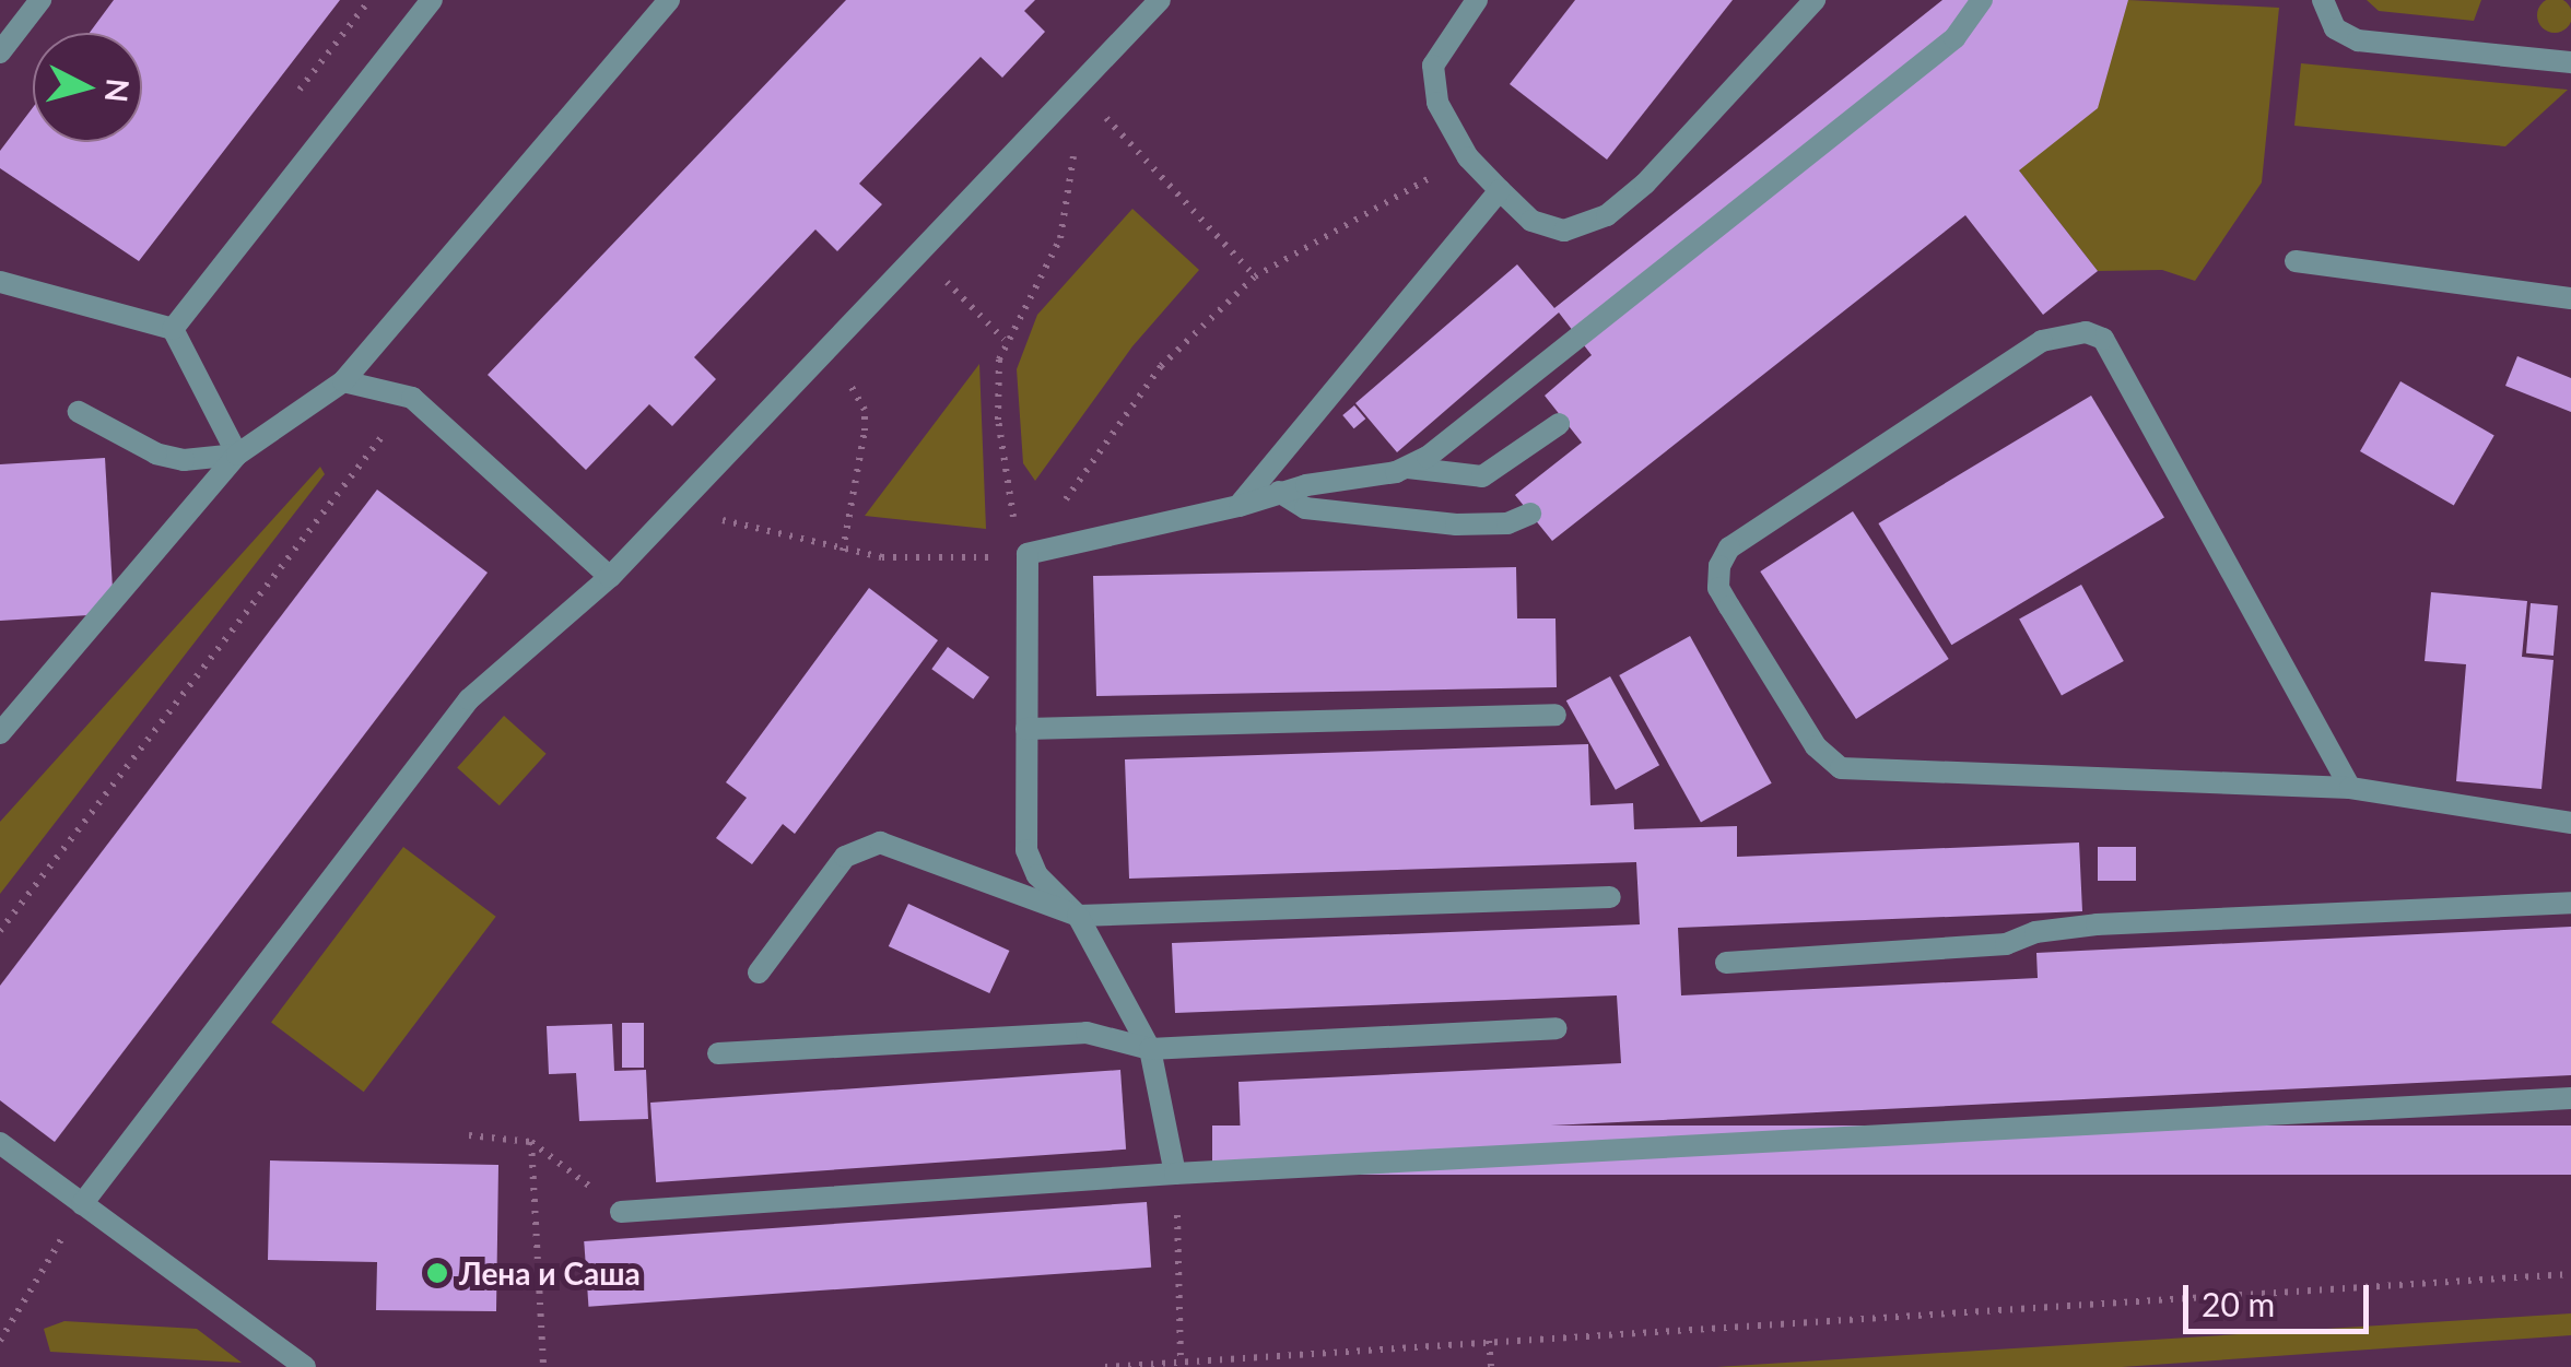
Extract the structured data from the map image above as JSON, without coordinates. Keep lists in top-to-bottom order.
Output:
{
  "places": ["Лена и Саша"],
  "scale_bar": "20 m",
  "north": "right"
}
